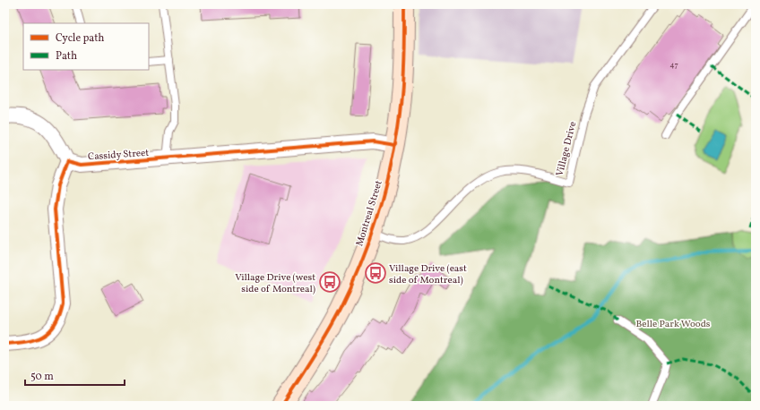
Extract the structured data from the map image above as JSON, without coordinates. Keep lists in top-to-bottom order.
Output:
{
  "streets": {
    "main road": ["Montreal Street"],
    "street": ["Cassidy Street"],
    "lane": ["Village Drive"]
  },
  "crossings": [
    ["Village Drive", "Montreal Street"],
    ["Cassidy Street", "Montreal Street"]
  ],
  "parks": ["Belle Park Woods"],
  "places": {
    "bus stop": ["Village Drive (east side of Montreal)", "Village Drive (west side of Montreal)"]
  },
  "house_numbers": ["47"],
  "legend": ["Cycle path", "Path"],
  "scale_bar": "50 m"
}
